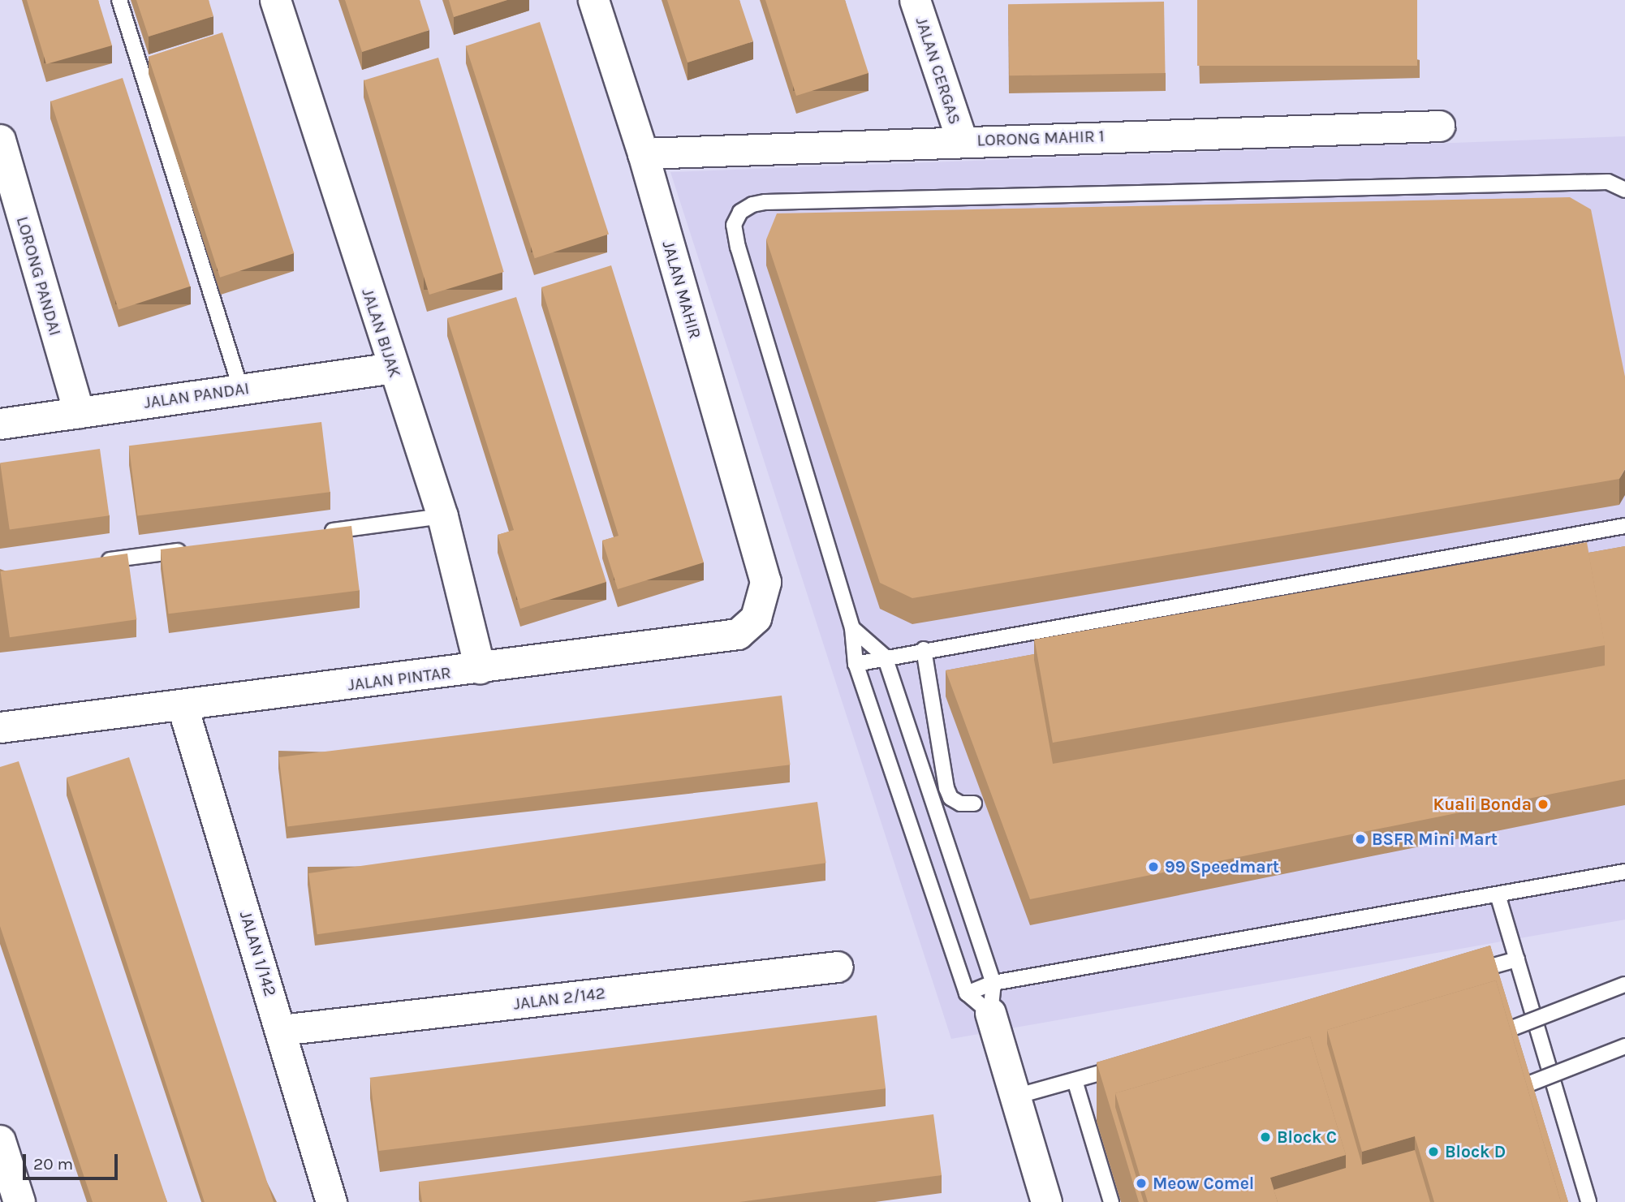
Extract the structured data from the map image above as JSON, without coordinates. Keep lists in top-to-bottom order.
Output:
{
  "streets": {
    "street": [
      "JALAN CERGAS",
      "LORONG MAHIR 1",
      "LORONG PANDAI",
      "JALAN MAHIR",
      "JALAN BIJAK",
      "JALAN PANDAI",
      "JALAN PINTAR",
      "JALAN 1/142",
      "JALAN 2/142"
    ]
  },
  "crossings": [
    ["JALAN CERGAS", "LORONG MAHIR 1"],
    ["LORONG MAHIR 1", "JALAN MAHIR"],
    ["LORONG PANDAI", "JALAN PANDAI"],
    ["JALAN MAHIR", "JALAN PINTAR"],
    ["JALAN BIJAK", "JALAN PANDAI"],
    ["JALAN BIJAK", "JALAN PINTAR"],
    ["JALAN PINTAR", "JALAN 1/142"],
    ["JALAN 1/142", "JALAN 2/142"]
  ],
  "places": [
    "Kuali Bonda",
    "BSFR Mini Mart",
    "99 Speedmart",
    "Block C",
    "Block D",
    "Meow Comel"
  ],
  "scale_bar": "20 m"
}
